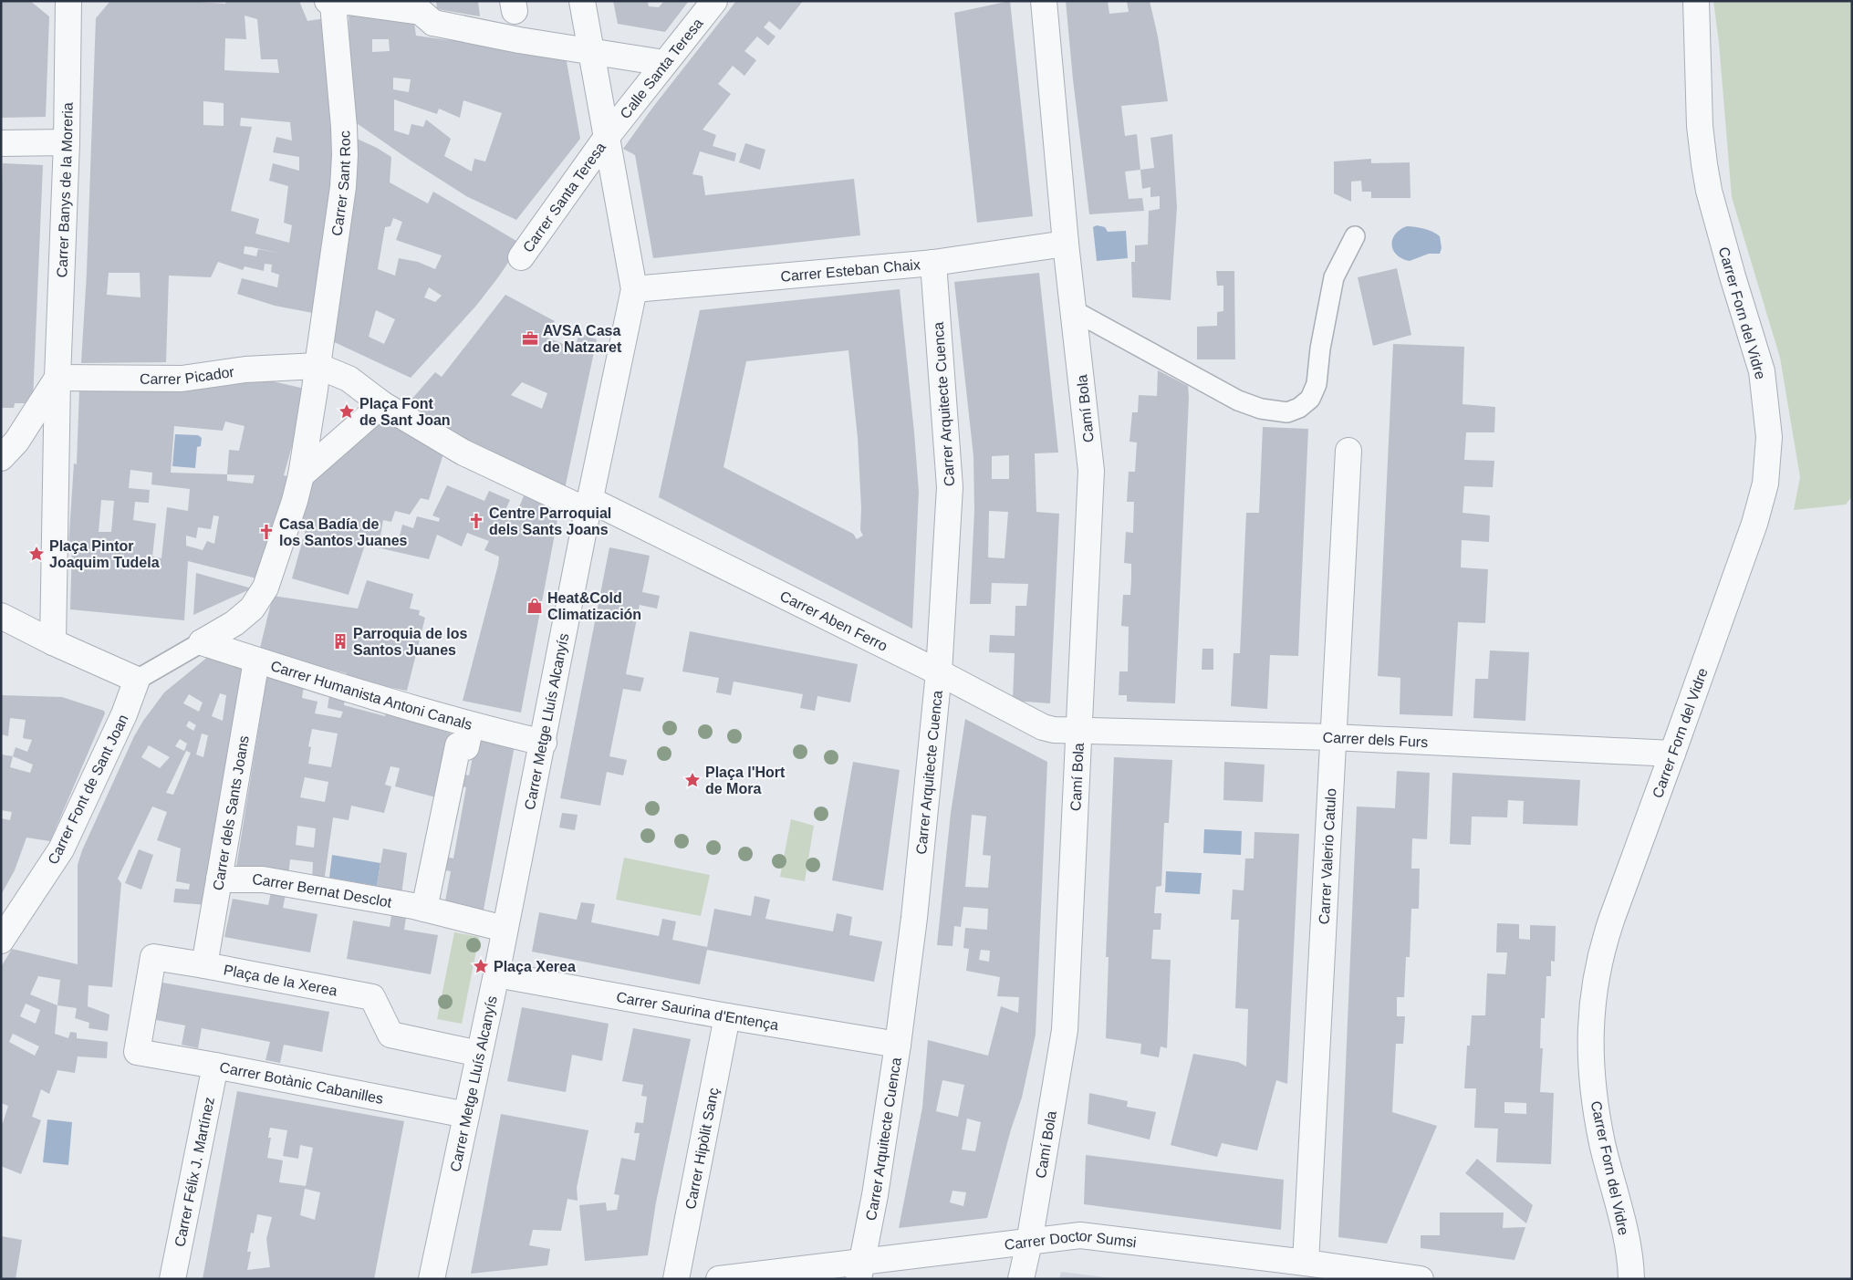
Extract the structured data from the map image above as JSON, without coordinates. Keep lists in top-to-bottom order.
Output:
{
  "streets": {
    "street": [
      "Calle Santa Teresa",
      "Carrer Sant Roc",
      "Carrer Banys de la Moreria",
      "Carrer Santa Teresa",
      "Carrer Esteban Chaix",
      "Carrer Forn del Vidre",
      "Carrer Picador",
      "Carrer Arquitecte Cuenca",
      "Camí Bola",
      "Carrer Aben Ferro",
      "Carrer Humanista Antoni Canals",
      "Carrer Metge Lluís Alcanyís",
      "Carrer dels Furs",
      "Carrer Font de Sant Joan",
      "Carrer dels Sants Joans",
      "Carrer Valerio Catulo",
      "Carrer Bernat Desclot",
      "Plaça de la Xerea",
      "Carrer Saurina d'Entença",
      "Carrer Botànic Cabanilles",
      "Carrer Hipòlit Sanç",
      "Carrer Félix J. Martínez",
      "Carrer Doctor Sumsi"
    ]
  },
  "crossings": [
    ["Calle Santa Teresa", "Carrer Santa Teresa"],
    ["Calle Santa Teresa", "Carrer Metge Lluís Alcanyís"],
    ["Carrer Sant Roc", "Carrer Picador"],
    ["Carrer Banys de la Moreria", "Carrer Picador"],
    ["Carrer Santa Teresa", "Carrer Metge Lluís Alcanyís"],
    ["Carrer Esteban Chaix", "Carrer Arquitecte Cuenca"],
    ["Carrer Esteban Chaix", "Camí Bola"],
    ["Carrer Esteban Chaix", "Carrer Metge Lluís Alcanyís"],
    ["Carrer Forn del Vidre", "Carrer dels Furs"],
    ["Carrer Arquitecte Cuenca", "Carrer Aben Ferro"],
    ["Carrer Arquitecte Cuenca", "Carrer Saurina d'Entença"],
    ["Carrer Arquitecte Cuenca", "Carrer Doctor Sumsi"],
    ["Camí Bola", "Carrer Aben Ferro"],
    ["Camí Bola", "Carrer dels Furs"],
    ["Camí Bola", "Carrer Doctor Sumsi"],
    ["Carrer Aben Ferro", "Carrer Metge Lluís Alcanyís"],
    ["Carrer Aben Ferro", "Carrer dels Furs"],
    ["Carrer Humanista Antoni Canals", "Carrer Metge Lluís Alcanyís"],
    ["Carrer Humanista Antoni Canals", "Carrer dels Sants Joans"],
    ["Carrer Metge Lluís Alcanyís", "Carrer Bernat Desclot"],
    ["Carrer Metge Lluís Alcanyís", "Plaça de la Xerea"],
    ["Carrer Metge Lluís Alcanyís", "Carrer Saurina d'Entença"],
    ["Carrer Metge Lluís Alcanyís", "Carrer Botànic Cabanilles"],
    ["Carrer dels Furs", "Carrer Valerio Catulo"],
    ["Carrer dels Sants Joans", "Carrer Bernat Desclot"],
    ["Carrer dels Sants Joans", "Plaça de la Xerea"],
    ["Carrer Valerio Catulo", "Carrer Doctor Sumsi"],
    ["Plaça de la Xerea", "Carrer Botànic Cabanilles"],
    ["Carrer Saurina d'Entença", "Carrer Hipòlit Sanç"],
    ["Carrer Botànic Cabanilles", "Carrer Félix J. Martínez"]
  ],
  "places": {
    "office": ["AVSA Casa de Natzaret"],
    "place": [
      "Plaça Font de Sant Joan",
      "Plaça Pintor Joaquim Tudela",
      "Plaça l'Hort de Mora",
      "Plaça Xerea"
    ],
    "church": ["Centre Parroquial dels Sants Joans", "Casa Badía de los Santos Juanes"],
    "shop": ["Heat&Cold Climatización"],
    "building": ["Parroquia de los Santos Juanes"]
  }
}
